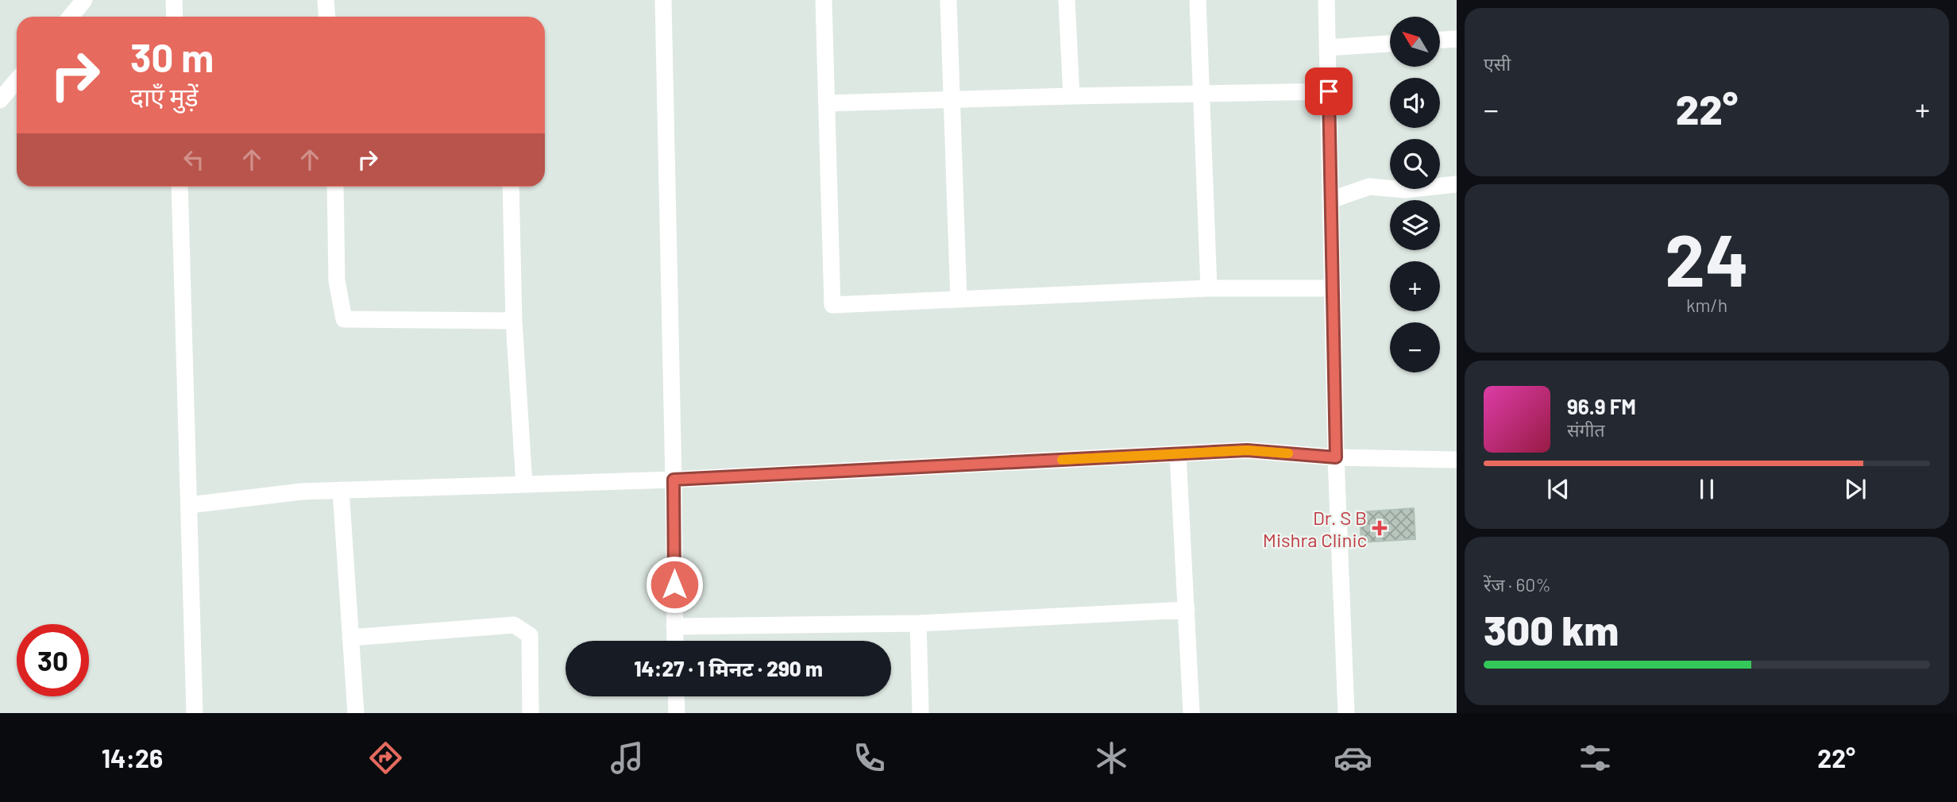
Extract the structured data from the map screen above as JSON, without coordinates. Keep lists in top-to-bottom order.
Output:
{
  "places": {
    "health": ["Dr. S B Mishra Clinic"]
  },
  "north": "top left",
  "page": {
    "tile": [
      "एसी",
      ["24", "km/h"],
      ["रेंज · 60%", "300 km"]
    ],
    "map_buttons": ["+", "−"],
    "turn": ["30 m", "दाएँ मुड़ें"],
    "heat": ["−", "22°", "+"],
    "song": ["96.9 FM", "संगीत"],
    "limit": "30",
    "trip": "14:27 · 1 मिनट · 290 m",
    "tabs": ["14:26", "22°"]
  }
}
